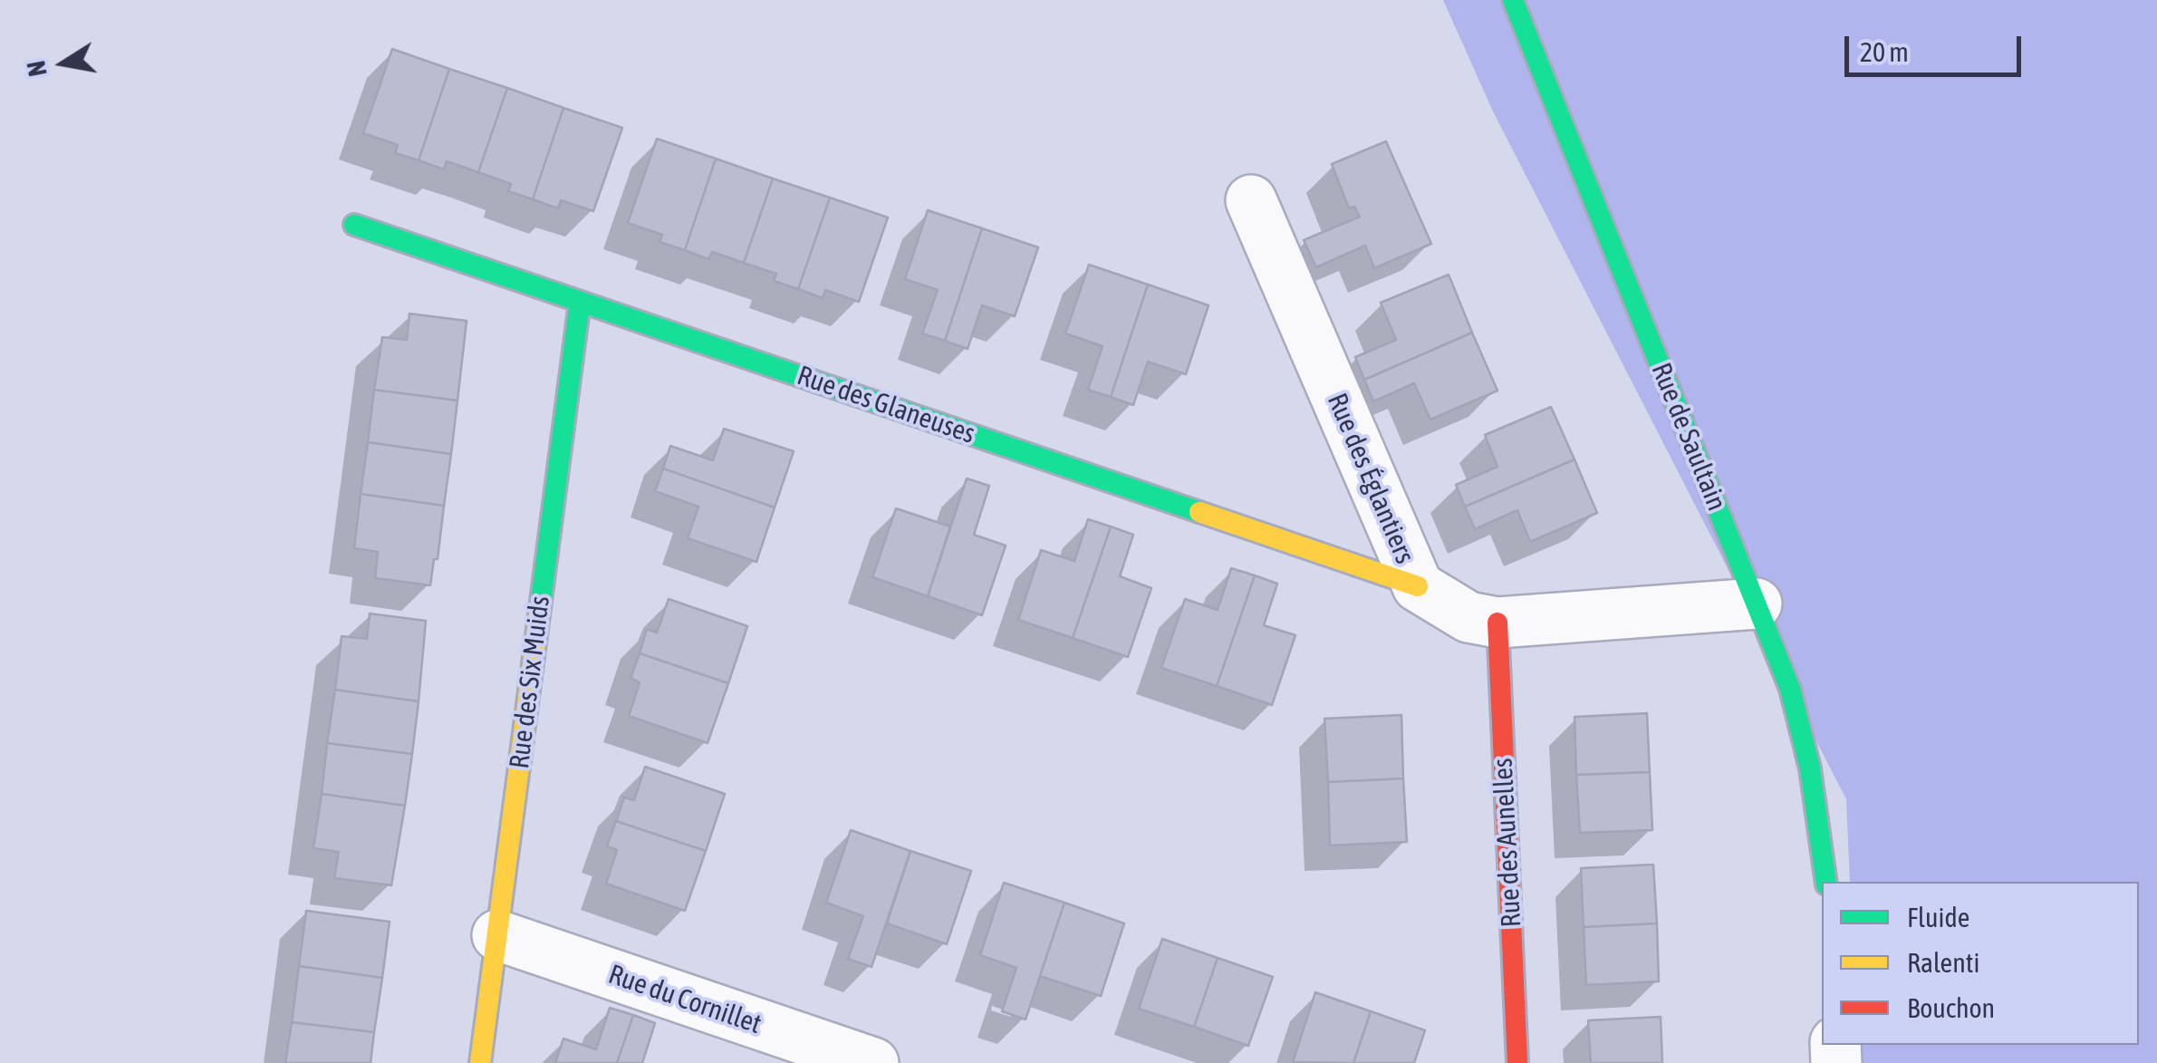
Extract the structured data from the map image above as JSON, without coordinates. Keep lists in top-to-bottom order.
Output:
{
  "streets": {
    "street": [
      "Rue des Glaneuses",
      "Rue de Saultain",
      "Rue des Églantiers",
      "Rue des Six Muids",
      "Rue des Aunelles",
      "Rue du Cornillet"
    ]
  },
  "crossings": [
    ["Rue des Glaneuses", "Rue des Églantiers"],
    ["Rue des Glaneuses", "Rue des Six Muids"],
    ["Rue de Saultain", "Rue des Églantiers"],
    ["Rue des Églantiers", "Rue des Aunelles"],
    ["Rue des Six Muids", "Rue du Cornillet"]
  ],
  "legend": ["Fluide", "Ralenti", "Bouchon"],
  "scale_bar": "20 m",
  "north": "left"
}
